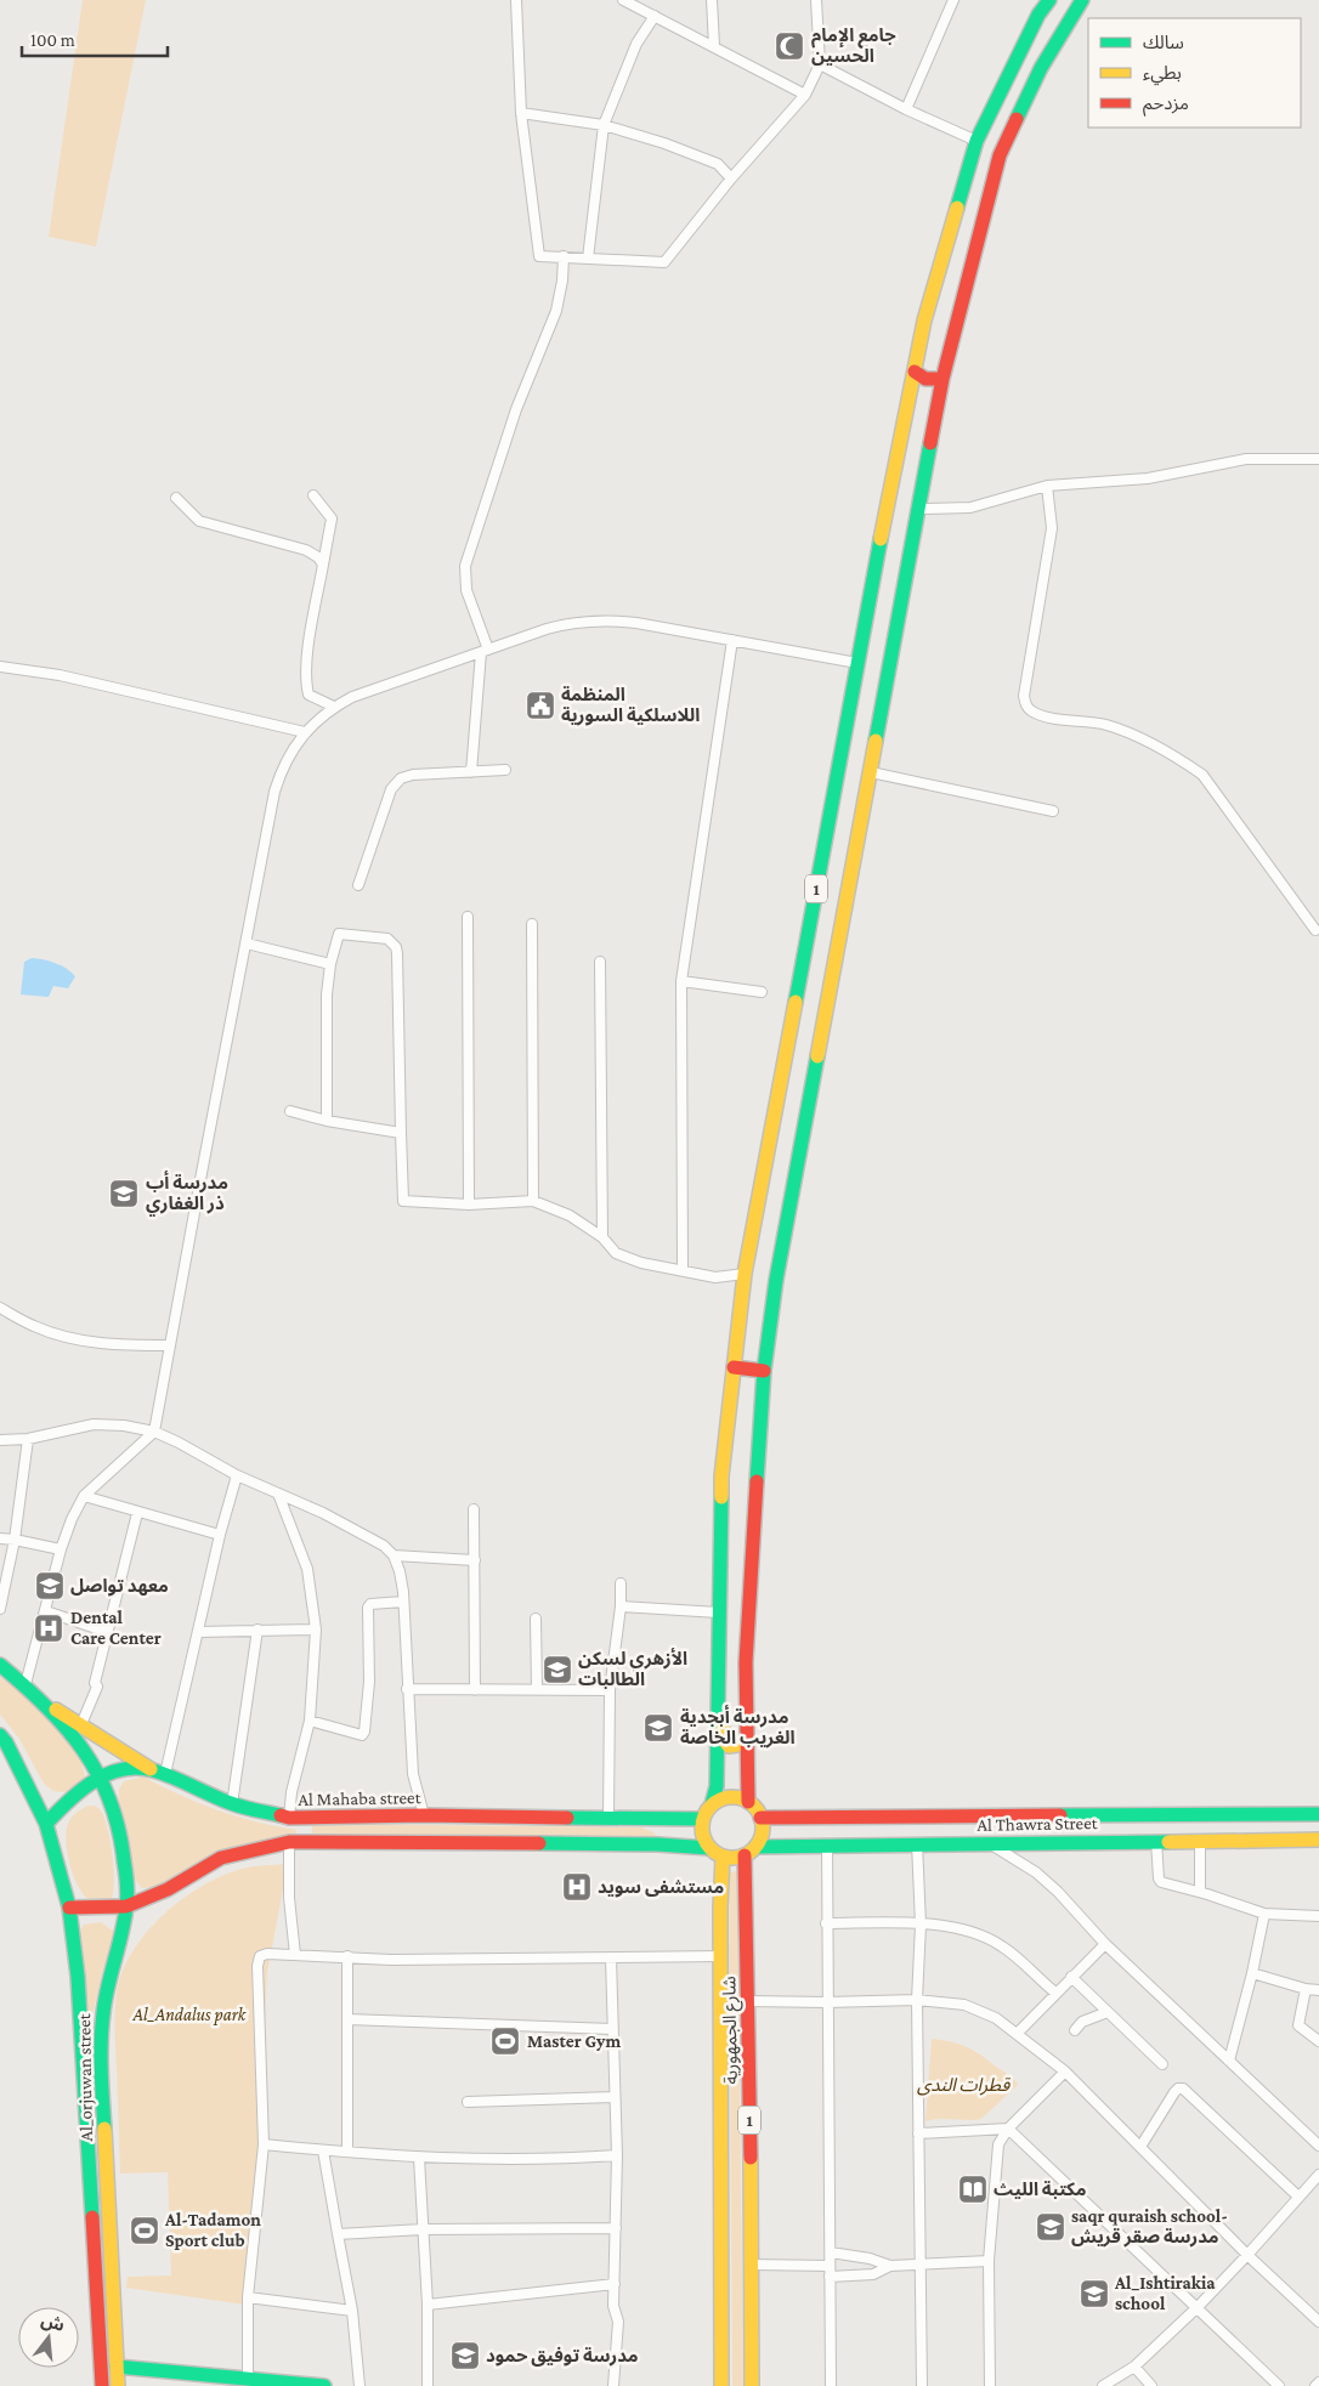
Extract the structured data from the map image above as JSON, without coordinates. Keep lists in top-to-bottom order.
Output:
{
  "streets": {
    "main road": [
      "1",
      "Al Mahaba street",
      "Al Thawra Street",
      "شارع الجمهورية",
      "Al_orjuwan street"
    ]
  },
  "crossings": [
    ["1", "Al Mahaba street"],
    ["1", "Al Thawra Street"],
    ["1", "شارع الجمهورية"],
    ["Al Mahaba street", "Al Thawra Street"],
    ["Al Mahaba street", "شارع الجمهورية"],
    ["Al Mahaba street", "Al_orjuwan street"],
    ["Al Thawra Street", "شارع الجمهورية"]
  ],
  "parks": ["Al_Andalus park", "قطرات الندى"],
  "places": {
    "mosque": ["جامع الإمام الحسين"],
    "public building": ["المنظمة اللاسلكية السورية"],
    "school or university": [
      "مدرسة أب ذر الغفاري",
      "معهد تواصل",
      "الأزهري لسكن الطالبات",
      "مدرسة أبجدية الغريب الخاصة",
      "saqr quraish school- مدرسة صقر قريش",
      "Al_Ishtirakia school",
      "مدرسة توفيق حمود"
    ],
    "hospital": ["Dental Care Center", "مستشفى سويد"],
    "sports": ["Master Gym", "Al-Tadamon Sport club"],
    "library": ["مكتبة الليث"]
  },
  "legend": ["سالك", "بطيء", "مزدحم"],
  "scale_bar": "100 m",
  "north": "top"
}
